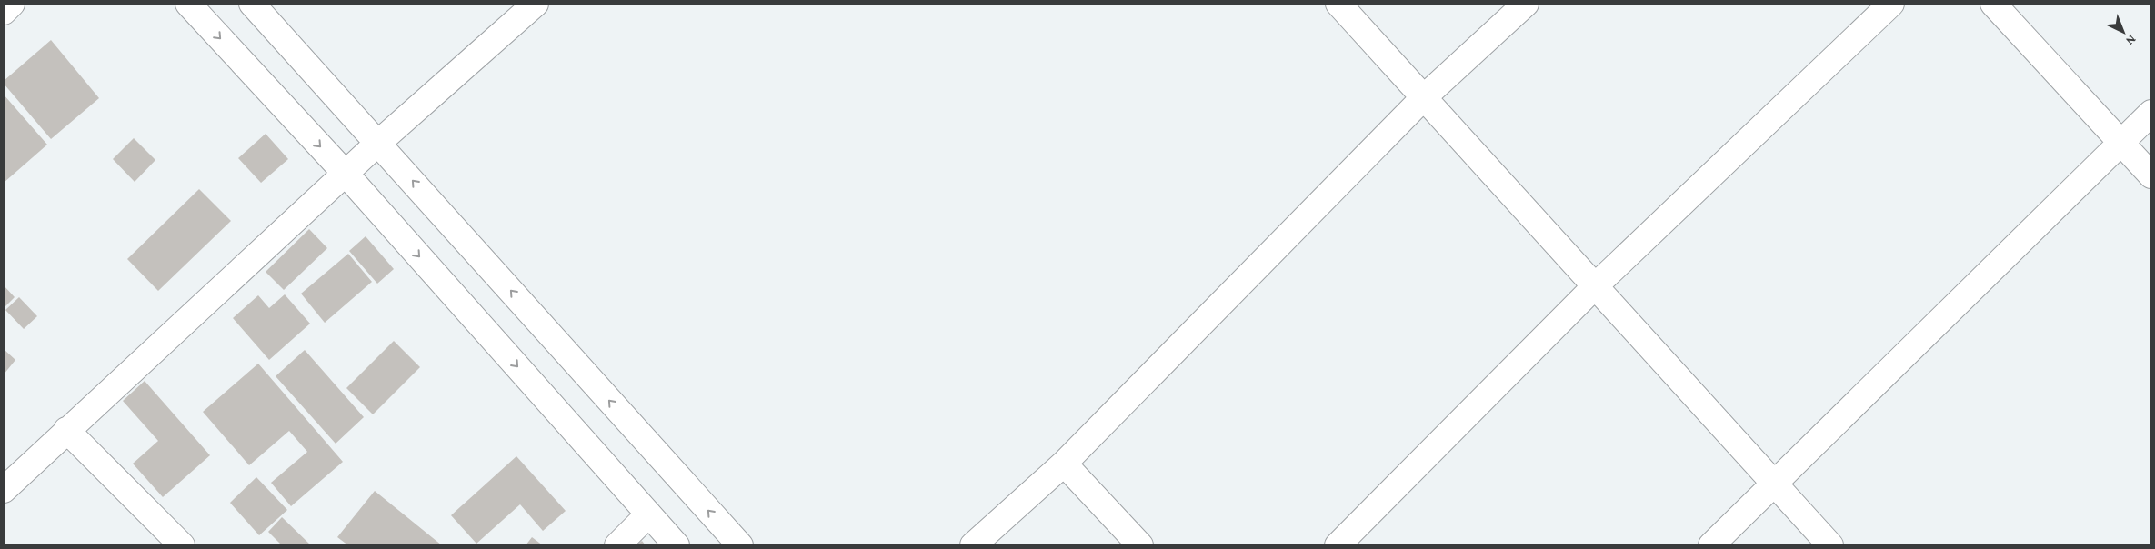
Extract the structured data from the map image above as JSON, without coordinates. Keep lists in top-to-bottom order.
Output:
{
  "north": "bottom right"
}
